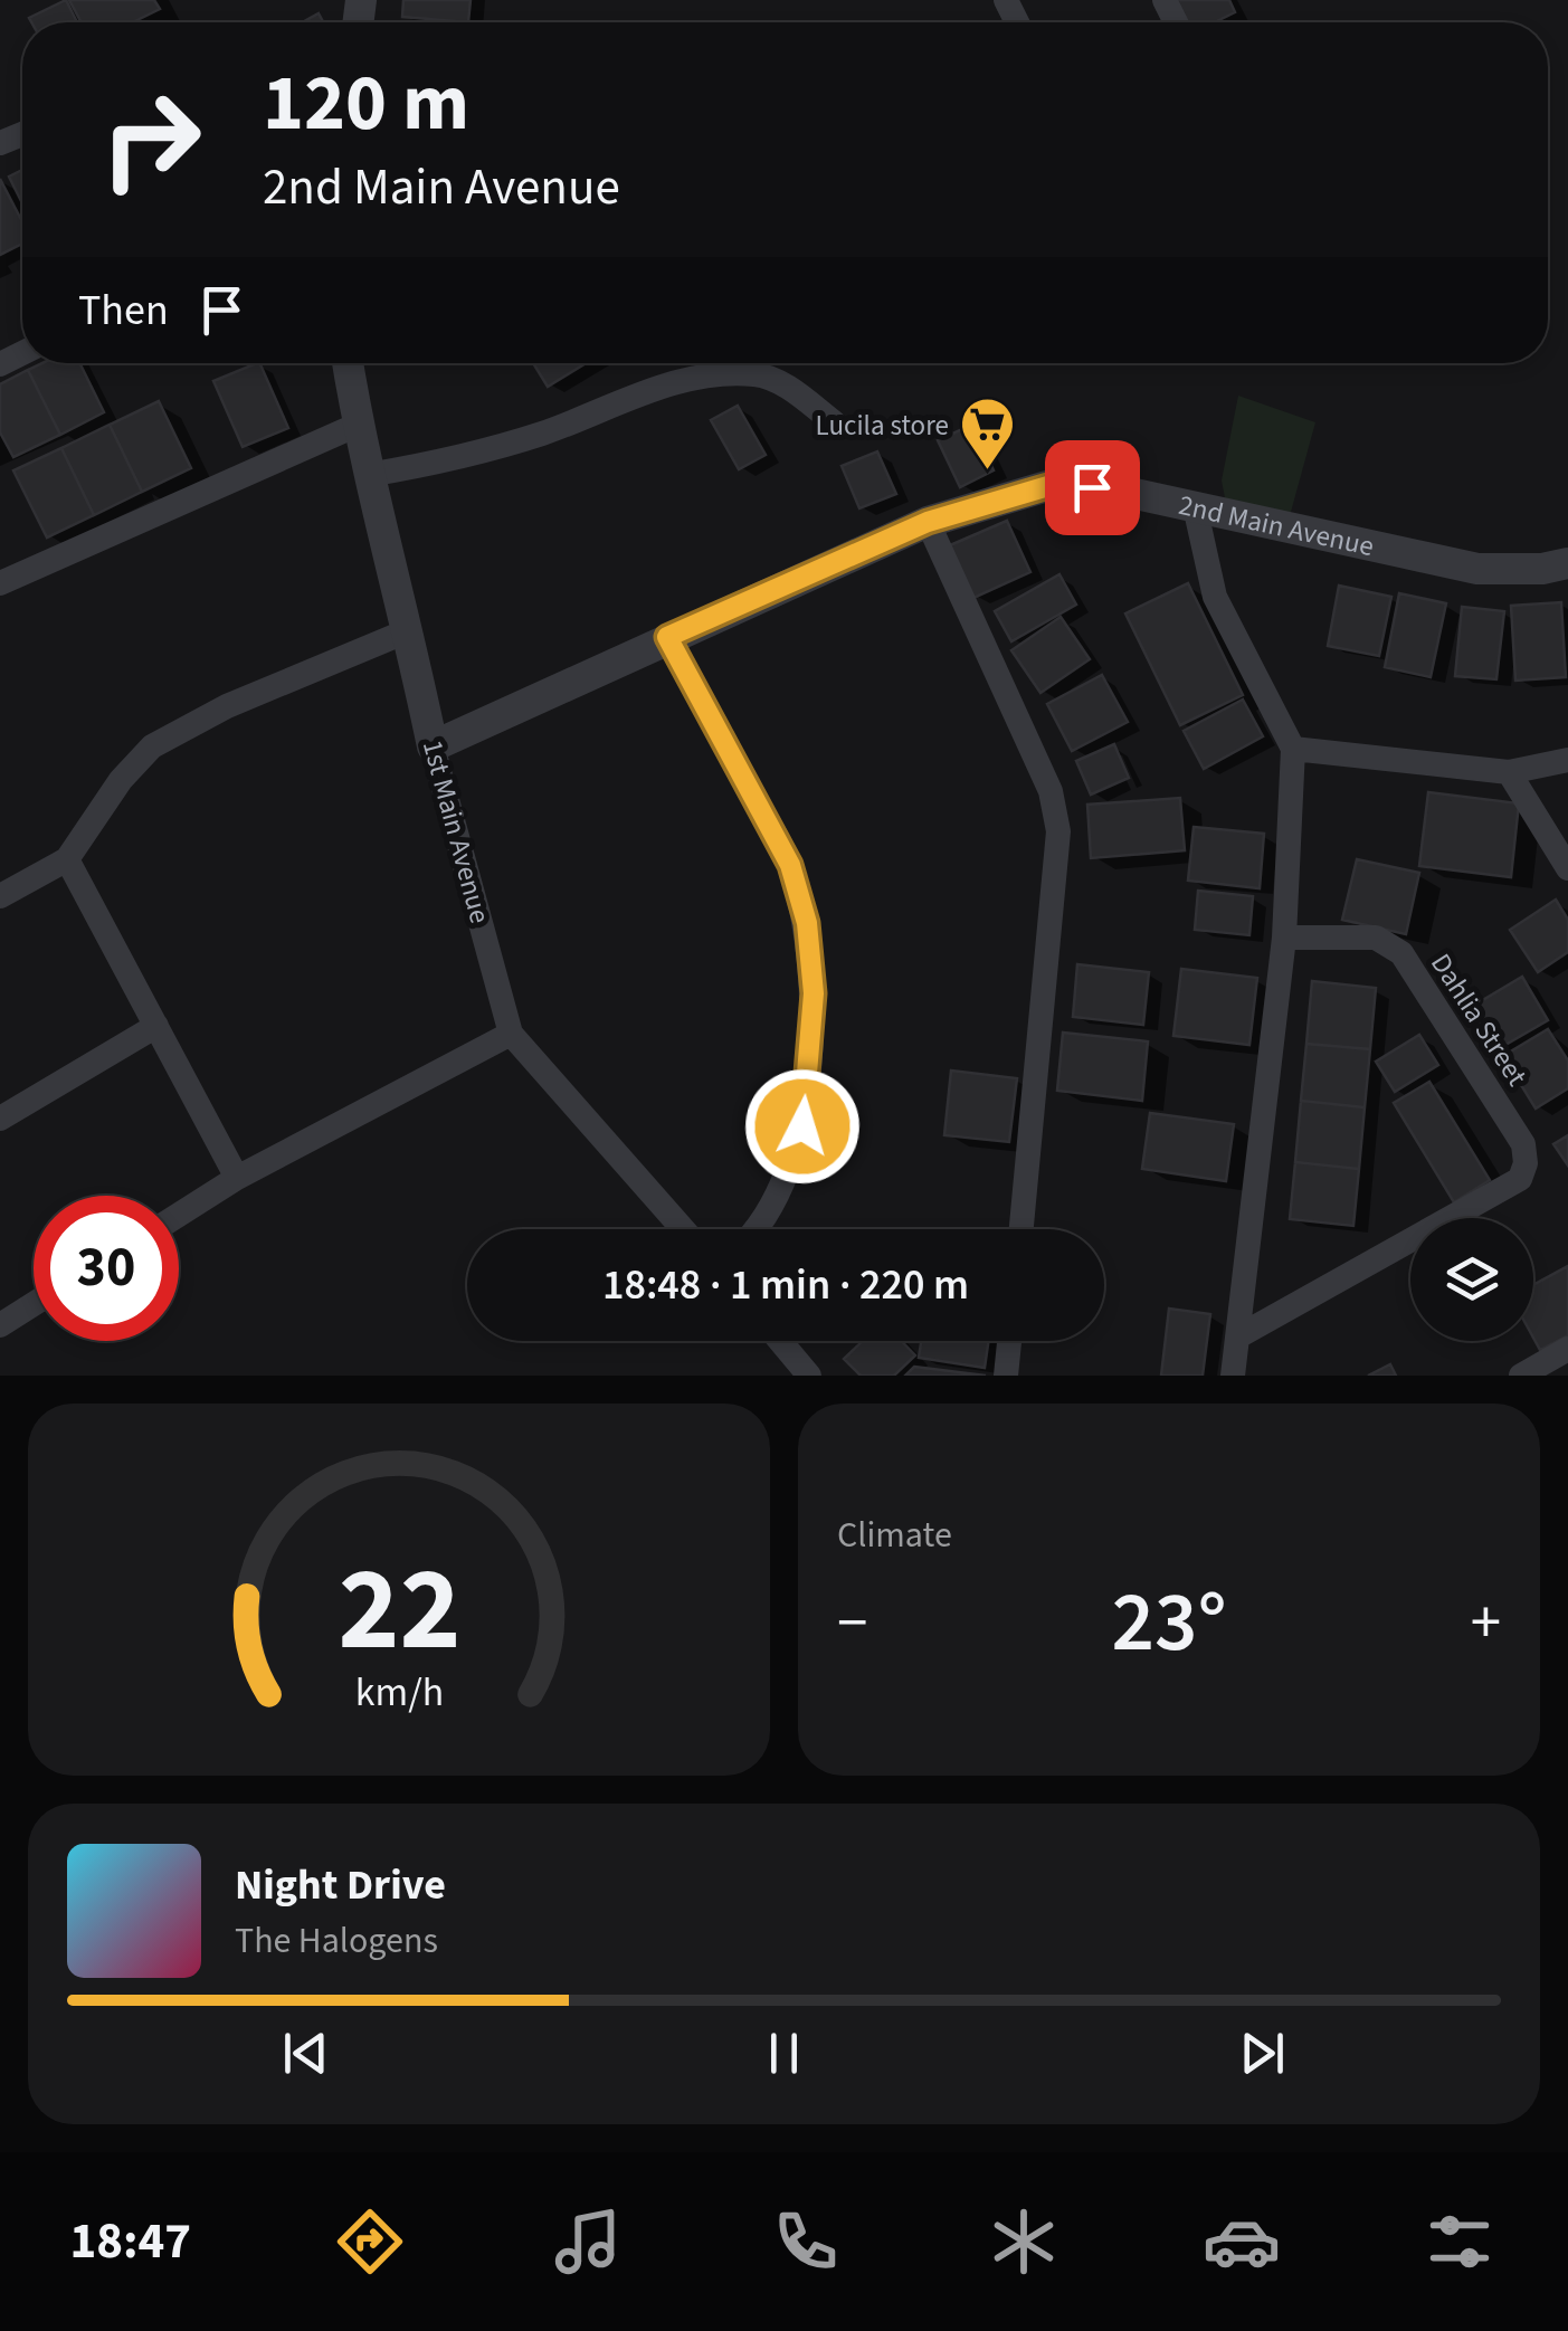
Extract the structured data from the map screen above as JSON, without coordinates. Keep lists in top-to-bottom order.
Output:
{
  "streets": {
    "street": ["2nd Main Avenue", "1st Main Avenue", "Dahlia Street"]
  },
  "crossings": [
    ["2nd Main Avenue", "1st Main Avenue"]
  ],
  "places": {
    "supermarket": ["Lucila store"]
  },
  "page": {
    "turn": ["120 m", "2nd Main Avenue"],
    "then": "Then",
    "limit": "30",
    "trip": "18:48 · 1 min · 220 m",
    "tile": "Climate",
    "heat": ["−", "23°", "+"],
    "song": ["Night Drive", "The Halogens"],
    "tabs": "18:47",
    "gauge": ["22", "km/h"]
  }
}
